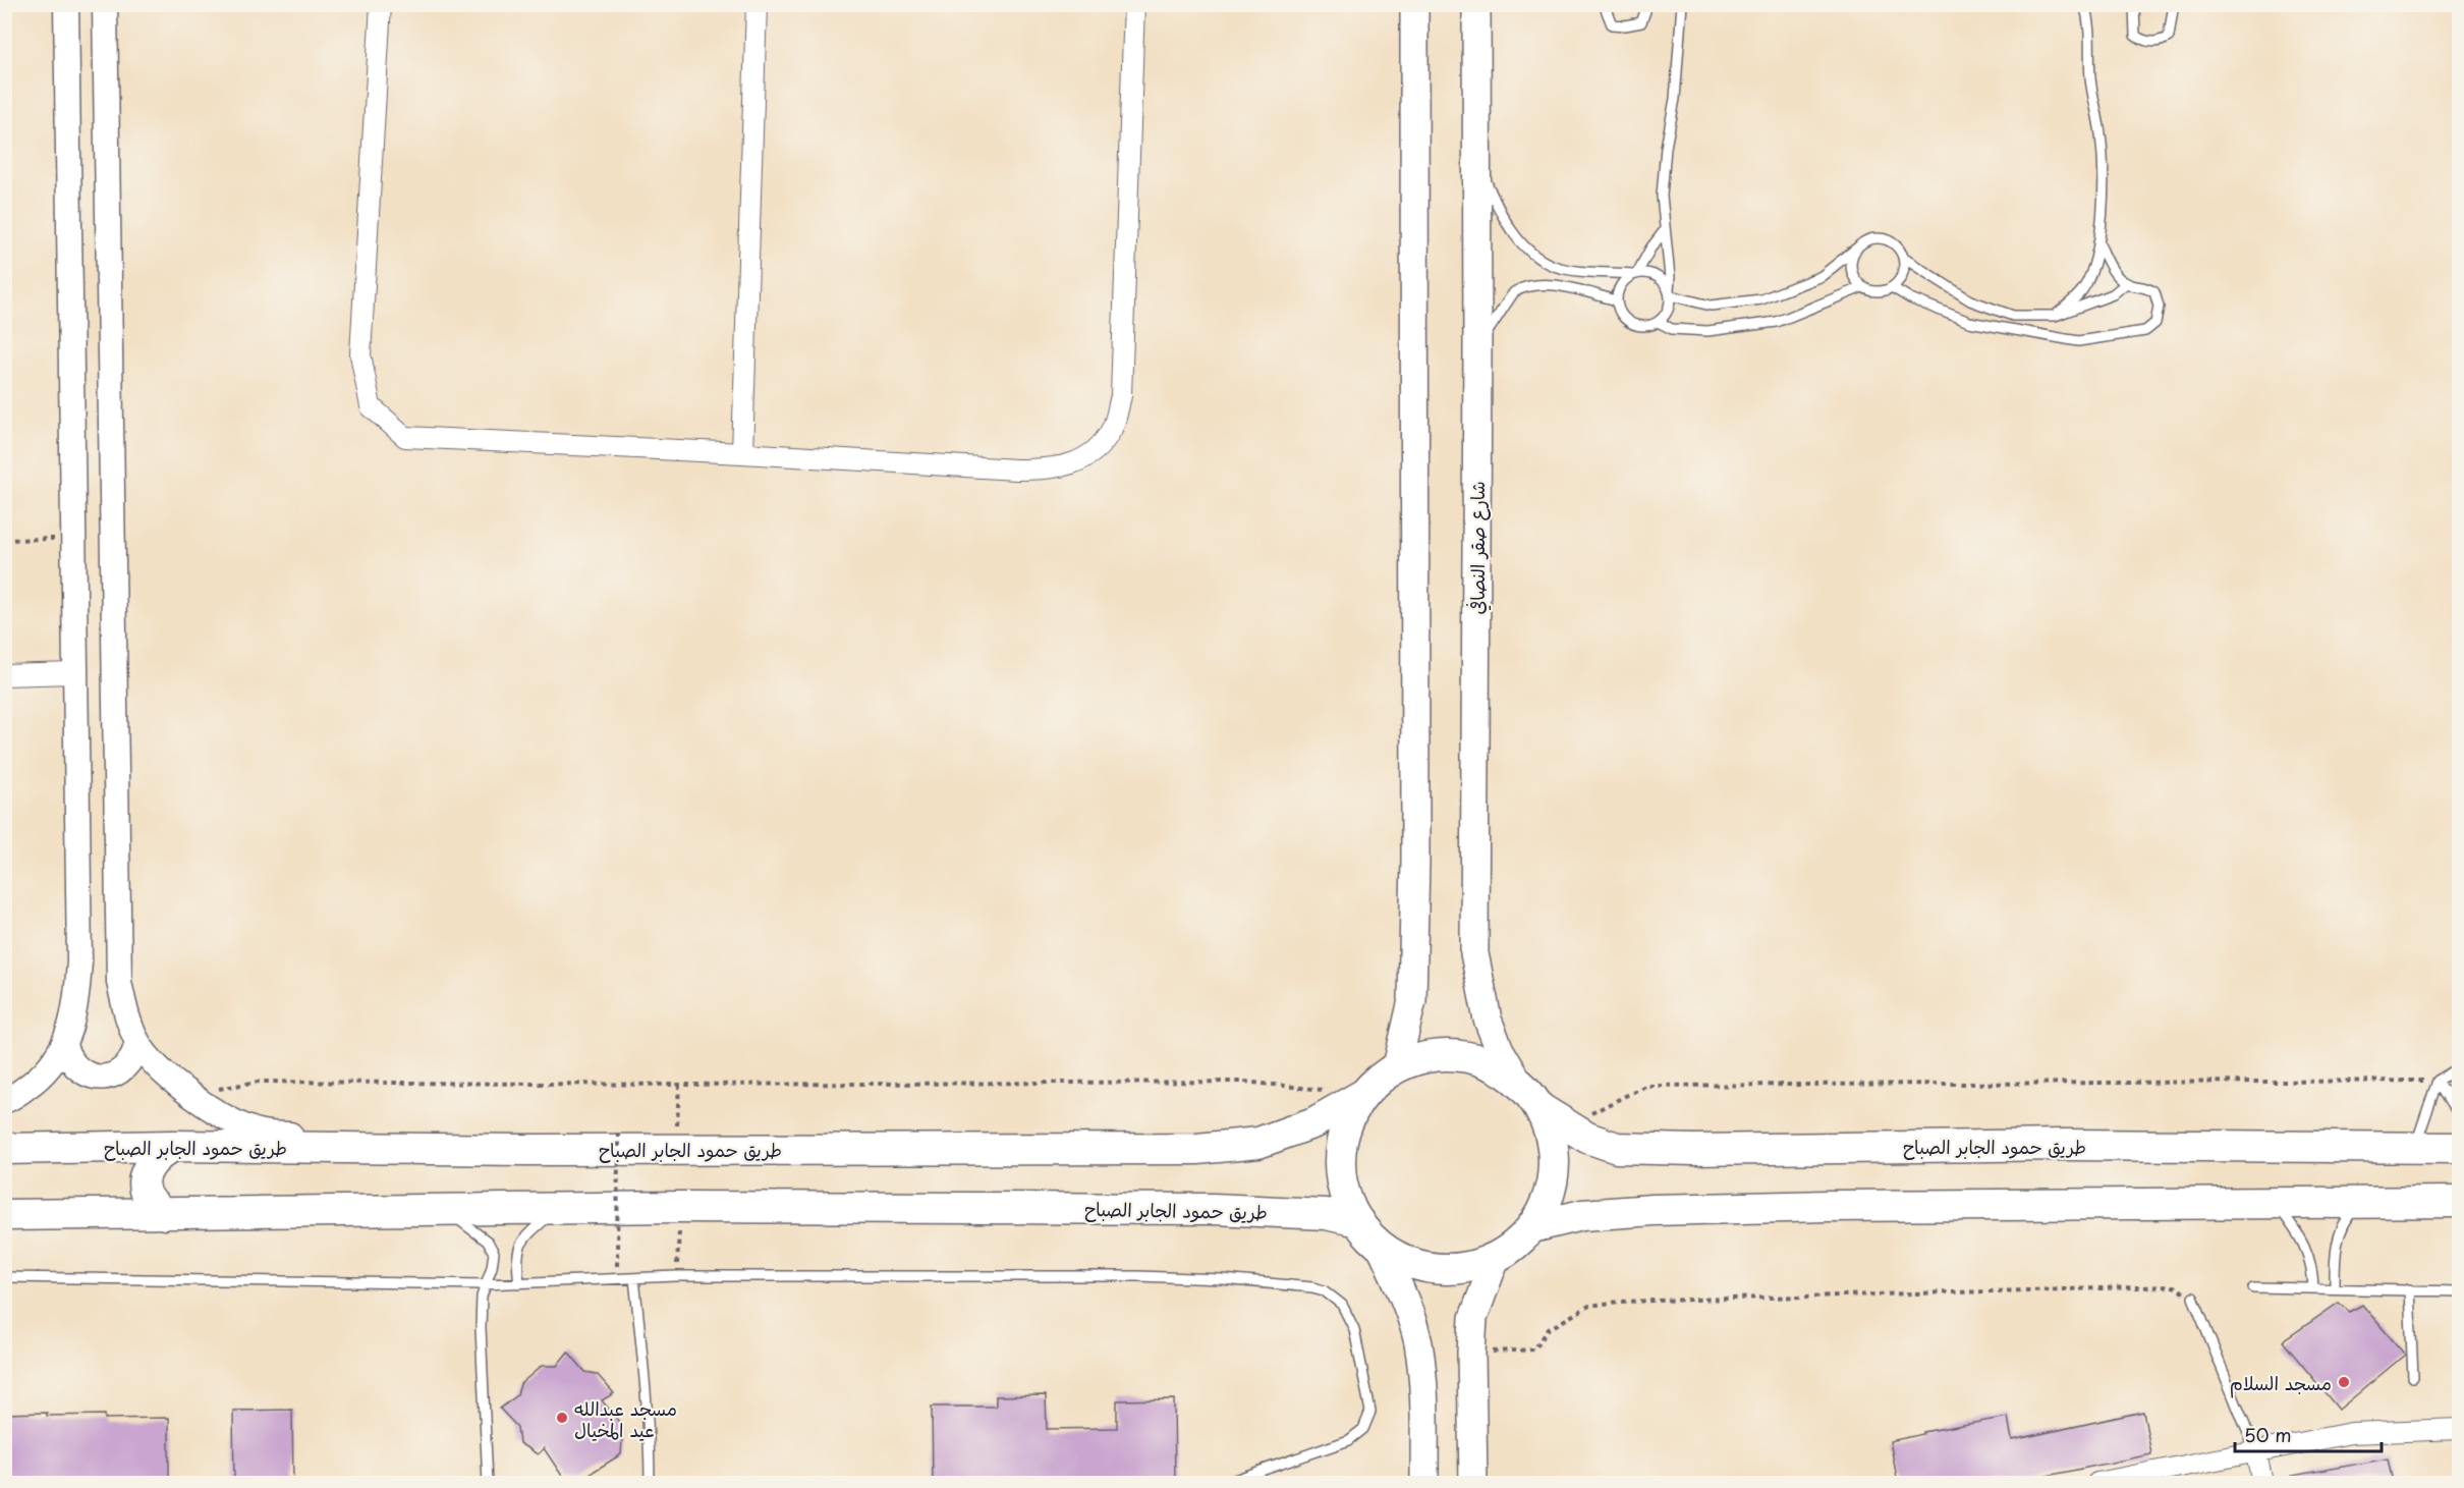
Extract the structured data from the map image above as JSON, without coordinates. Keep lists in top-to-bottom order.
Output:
{
  "streets": {
    "main road": ["شارع صقر النصافي", "طريق حمود الجابر الصباح"]
  },
  "crossings": [
    ["شارع صقر النصافي", "طريق حمود الجابر الصباح"]
  ],
  "places": ["مسجد السلام", "مسجد عبدالله عيد المخيال"],
  "scale_bar": "50 m"
}
